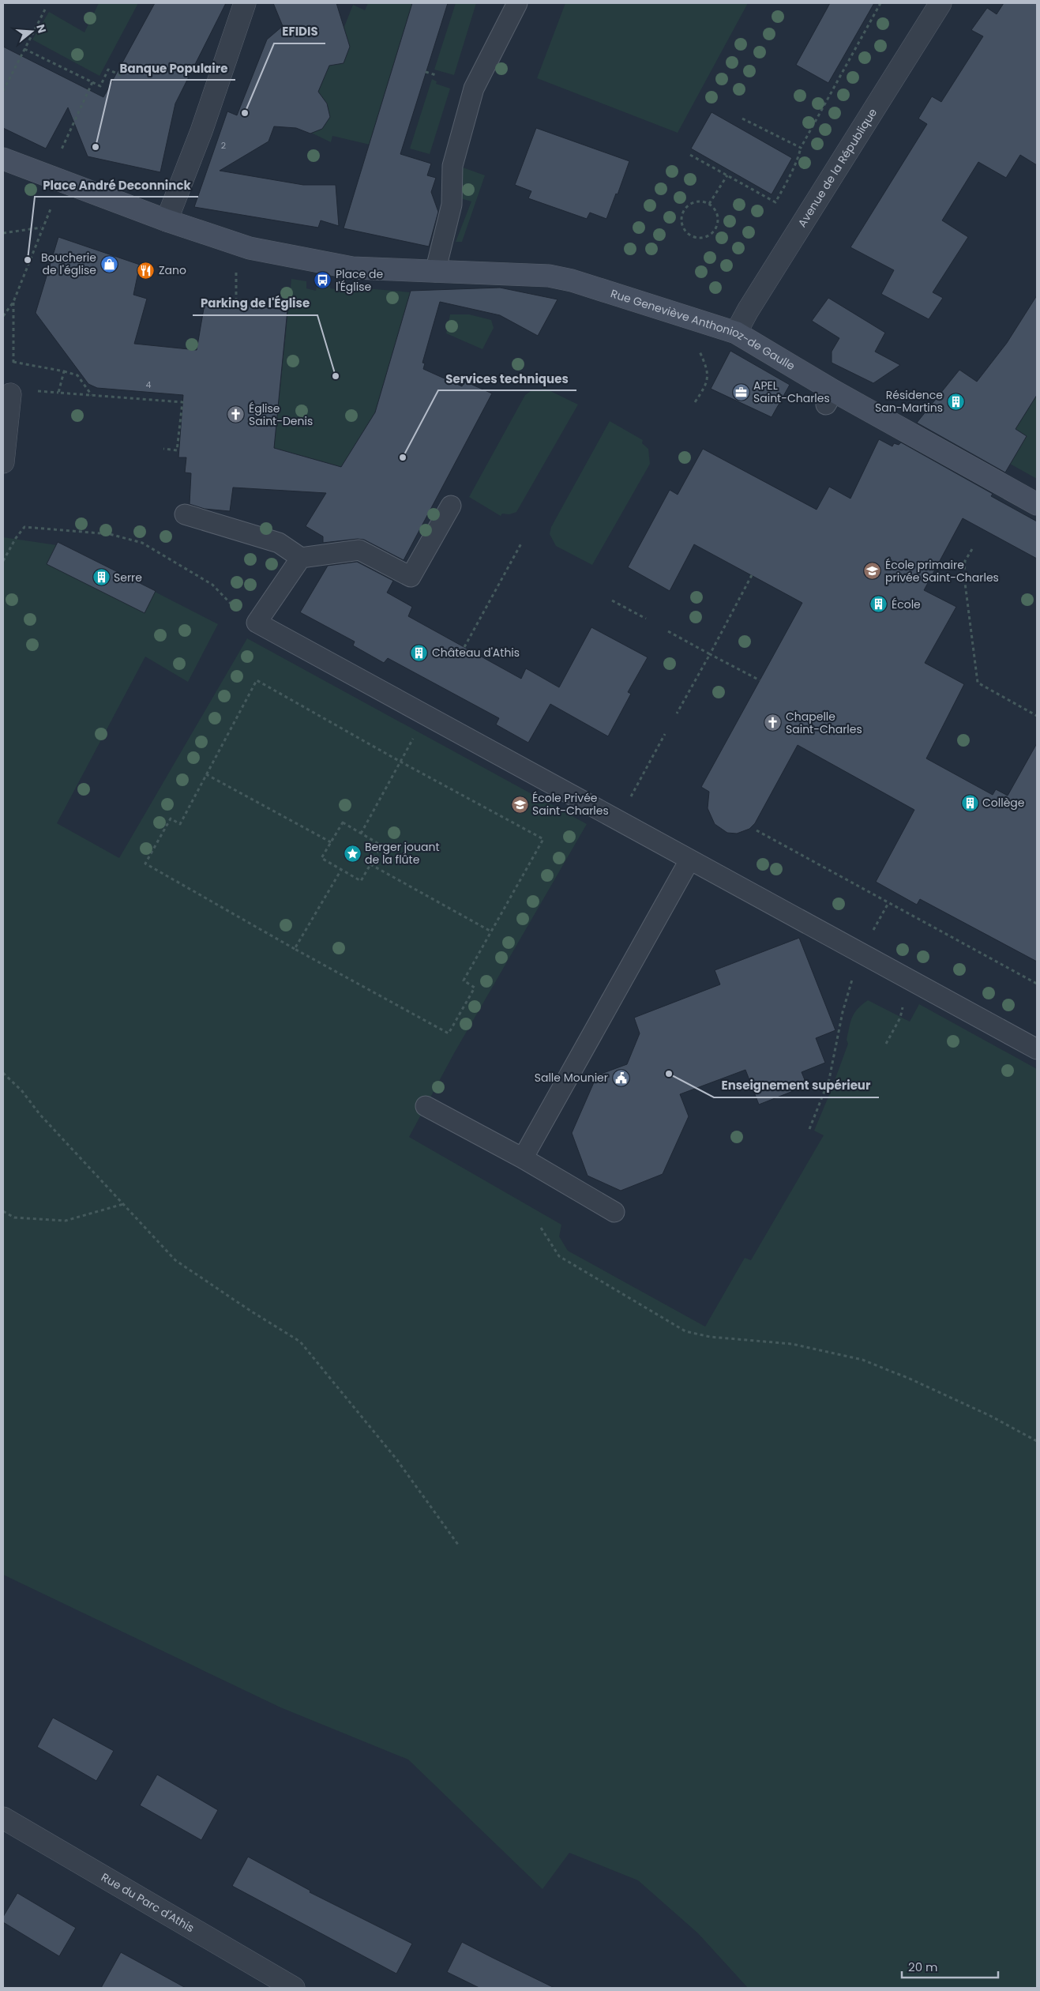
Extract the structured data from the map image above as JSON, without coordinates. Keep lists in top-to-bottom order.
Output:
{
  "streets": {
    "main road": ["Rue Geneviève Anthonioz-de Gaulle"],
    "street": ["Avenue de la République", "Rue du Parc d'Athis"]
  },
  "crossings": [
    ["Avenue de la République", "Rue Geneviève Anthonioz-de Gaulle"]
  ],
  "places": {
    "other": [
      "EFIDIS",
      "Banque Populaire",
      "Place André Deconninck",
      "Parking de l'Église",
      "Services techniques",
      "Enseignement supérieur"
    ],
    "shop": ["Boucherie de l'église"],
    "restaurant": ["Zano"],
    "bus stop": ["Place de l'Église"],
    "office": ["APEL Saint-Charles"],
    "building": [
      "Résidence San-Martins",
      "Serre",
      "École",
      "Château d'Athis",
      "Collège"
    ],
    "church": ["Église Saint-Denis", "Chapelle Saint-Charles"],
    "school or university": ["École primaire privée Saint-Charles", "École Privée Saint-Charles"],
    "place": ["Berger jouant de la flûte"],
    "public building": ["Salle Mounier"]
  },
  "house_numbers": ["2", "4"],
  "scale_bar": "20 m",
  "north": "right"
}
